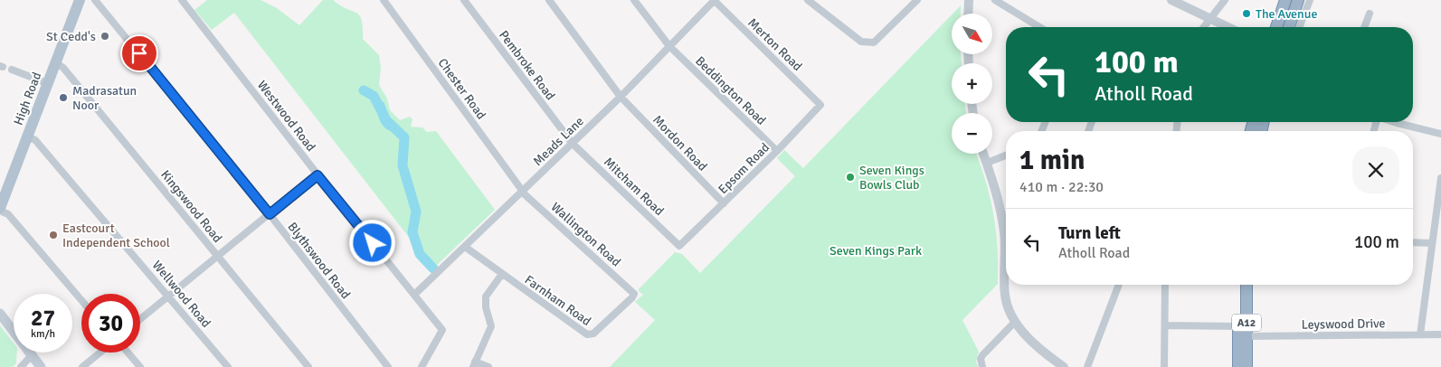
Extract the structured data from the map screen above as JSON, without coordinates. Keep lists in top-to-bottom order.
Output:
{
  "streets": {
    "highway": ["A12"],
    "main road": ["High Road"],
    "street": [
      "Merton Road",
      "Pembroke Road",
      "Chester Road",
      "Beddington Road",
      "Westwood Road",
      "Meads Lane",
      "Mordon Road",
      "Epsom Road",
      "Mitcham Road",
      "Kingswood Road",
      "Wallington Road",
      "Blythswood Road",
      "Wellwood Road",
      "Farnham Road",
      "Leyswood Drive"
    ]
  },
  "crossings": [
    ["Merton Road", "Meads Lane"],
    ["Merton Road", "Epsom Road"],
    ["Pembroke Road", "Meads Lane"],
    ["Pembroke Road", "Mitcham Road"],
    ["Chester Road", "Meads Lane"],
    ["Chester Road", "Wallington Road"],
    ["Beddington Road", "Meads Lane"],
    ["Beddington Road", "Epsom Road"],
    ["High Road", "Kingswood Road"],
    ["High Road", "Wellwood Road"],
    ["Westwood Road", "Meads Lane"],
    ["Meads Lane", "Mordon Road"],
    ["Meads Lane", "Mitcham Road"],
    ["Meads Lane", "Wallington Road"],
    ["Meads Lane", "Farnham Road"],
    ["Mordon Road", "Epsom Road"],
    ["Epsom Road", "Mitcham Road"],
    ["Wallington Road", "Farnham Road"],
    ["A12", "Leyswood Drive"]
  ],
  "parks": ["Seven Kings Park"],
  "places": [
    "The Avenue",
    "St Cedd's",
    "Madrasatun Noor",
    "Seven Kings Bowls Club",
    "Eastcourt Independent School"
  ],
  "north": "bottom right",
  "page": {
    "map_buttons": ["+", "−"],
    "turn": ["100 m", "Atholl Road"],
    "heading": ["1 min", "410 m · 22:30"],
    "list": [
      {
        "name": "Turn left",
        "note": "Atholl Road",
        "value": "100 m"
      }
    ],
    "speed": "27 km/h",
    "limit": "30"
  }
}
